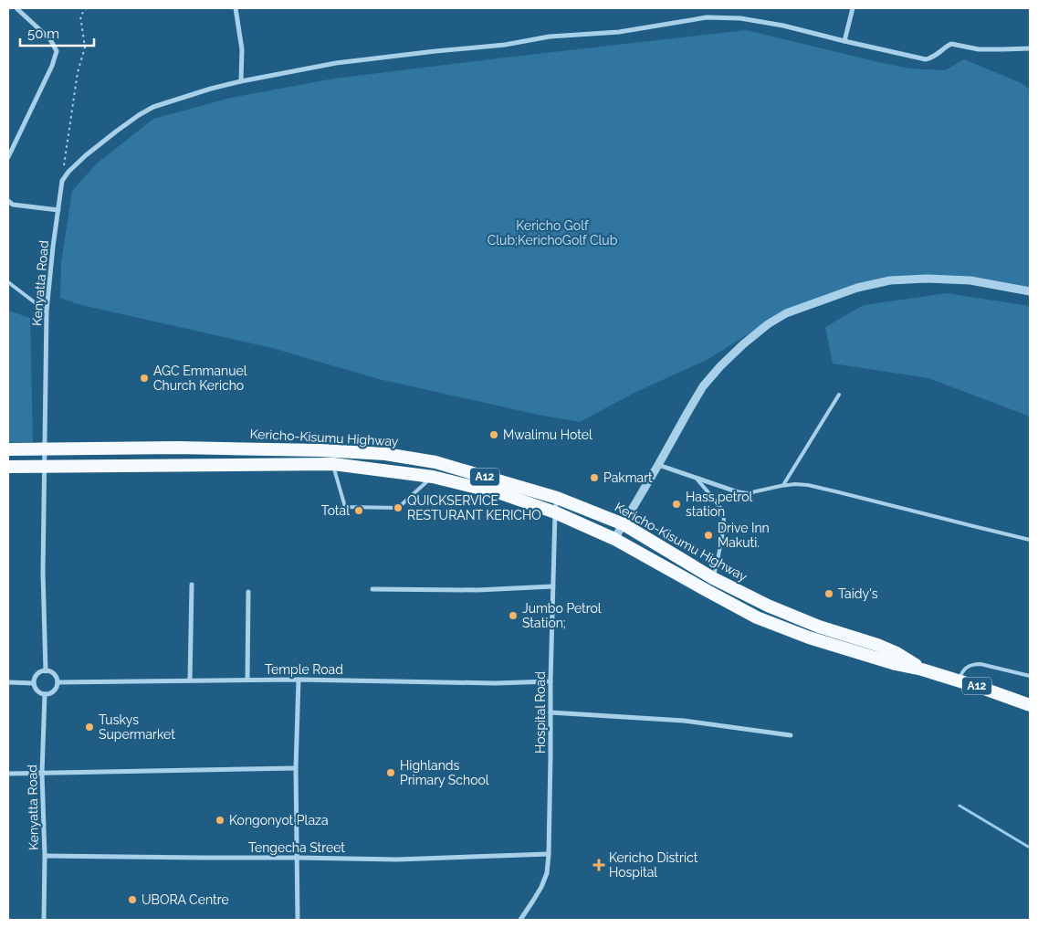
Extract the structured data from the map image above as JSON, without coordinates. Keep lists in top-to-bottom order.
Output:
{
  "streets": {
    "highway": ["Kericho-Kisumu Highway", "A12"],
    "street": [
      "Kenyatta Road",
      "Temple Road",
      "Hospital Road",
      "Tengecha Street"
    ]
  },
  "crossings": [
    ["Kenyatta Road", "Kericho-Kisumu Highway"],
    ["Kenyatta Road", "Temple Road"],
    ["Kenyatta Road", "Tengecha Street"],
    ["Kericho-Kisumu Highway", "Hospital Road"],
    ["Temple Road", "Hospital Road"],
    ["Hospital Road", "Tengecha Street"]
  ],
  "parks": ["Kericho Golf Club;KerichoGolf Club"],
  "places": {
    "other": [
      "AGC Emmanuel Church Kericho",
      "Mwalimu Hotel",
      "Pakmart",
      "Hass petrol station",
      "QUICKSERVICE RESTURANT KERICHO",
      "Total",
      "Drive Inn Makuti.",
      "Taidy's",
      "Jumbo Petrol Station;",
      "Tuskys Supermarket",
      "Highlands Primary School",
      "Kongonyot Plaza",
      "UBORA Centre"
    ],
    "health": ["Kericho District Hospital"]
  },
  "scale_bar": "50 m"
}
